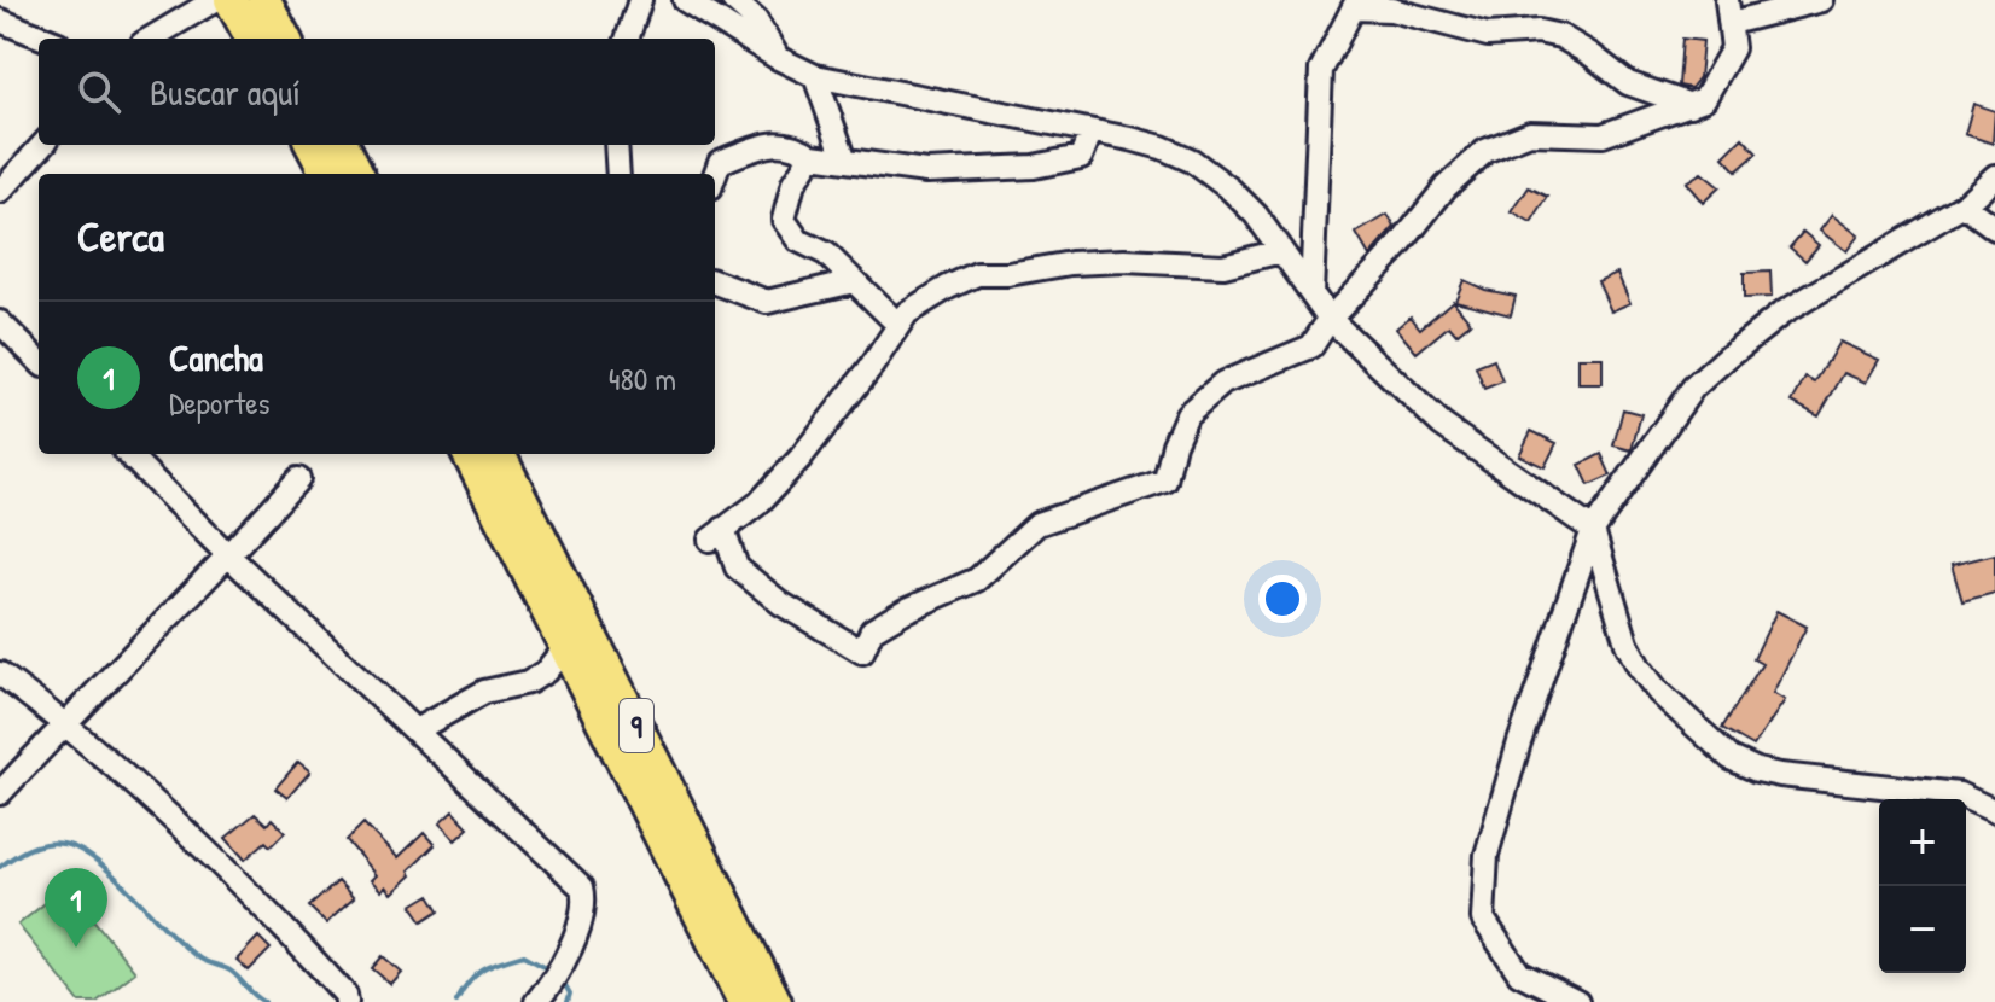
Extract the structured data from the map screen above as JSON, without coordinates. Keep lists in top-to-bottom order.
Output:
{
  "streets": {
    "highway": ["9"]
  },
  "page": {
    "search": "Buscar aquí",
    "heading": "Cerca",
    "list": [
      {
        "mark": "1",
        "name": "Cancha",
        "note": "Deportes",
        "value": "480 m"
      }
    ],
    "map_buttons": ["+", "−"],
    "pins": "1"
  }
}
